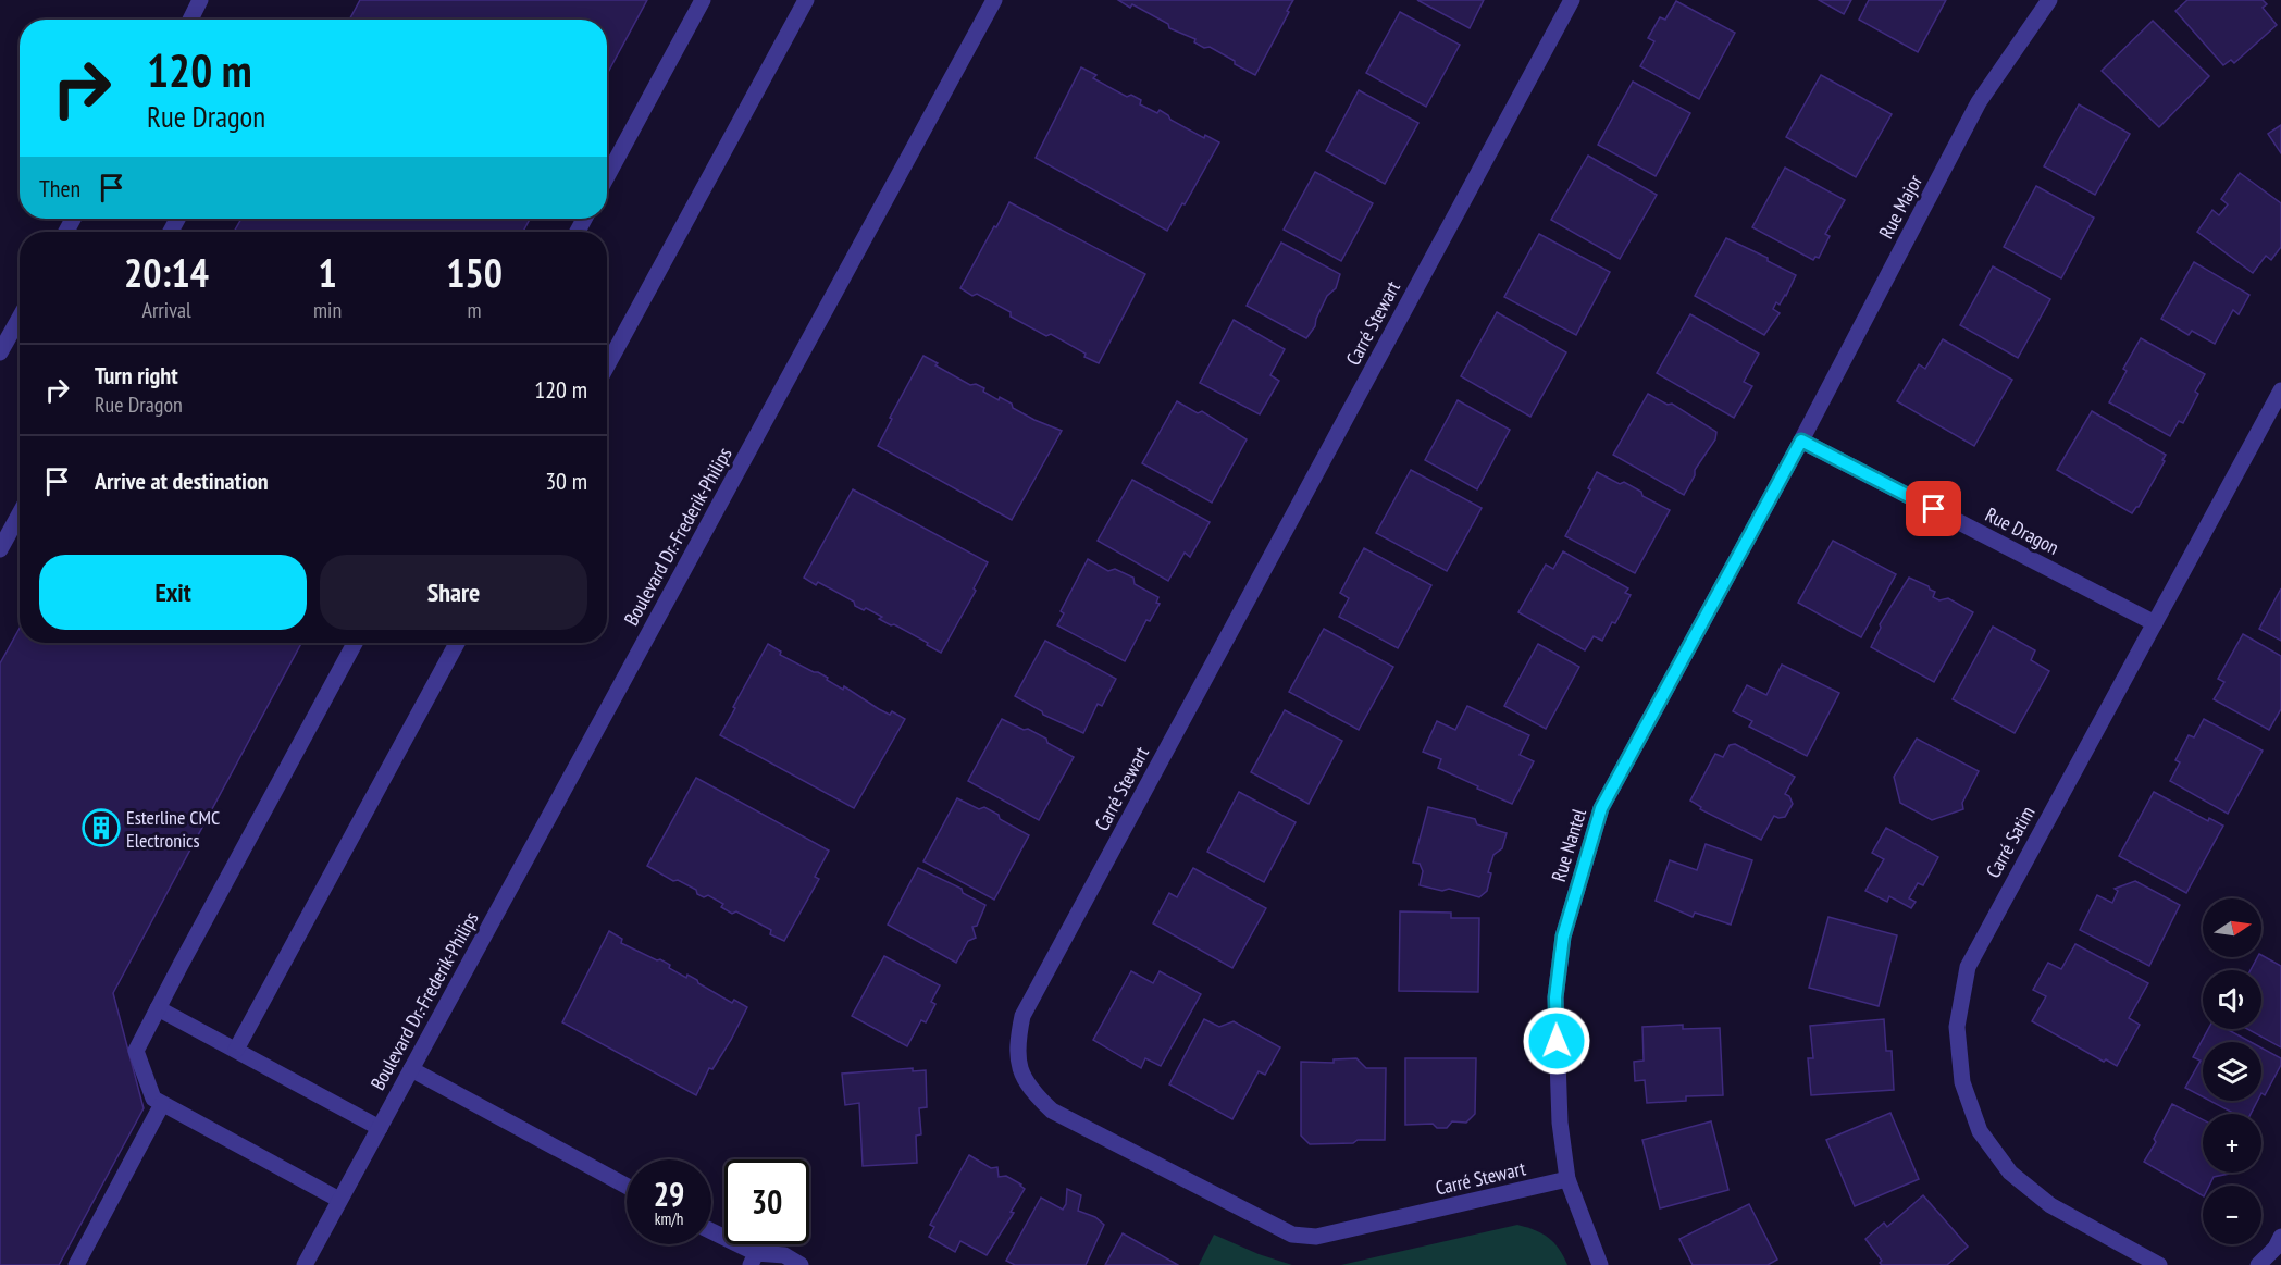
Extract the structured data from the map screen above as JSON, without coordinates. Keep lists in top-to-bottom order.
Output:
{
  "streets": {
    "street": [
      "Rue Major",
      "Carré Stewart",
      "Rue Dragon",
      "Boulevard Dr.-Frederik-Philips",
      "Carré Satim",
      "Rue Nantel"
    ]
  },
  "crossings": [
    ["Rue Major", "Rue Dragon"],
    ["Rue Major", "Rue Nantel"],
    ["Carré Stewart", "Rue Nantel"],
    ["Rue Dragon", "Carré Satim"],
    ["Rue Dragon", "Rue Nantel"]
  ],
  "places": {
    "building": ["Esterline CMC Electronics"]
  },
  "north": "right",
  "page": {
    "turn": ["120 m", "Rue Dragon"],
    "then": "Then",
    "eta": [
      "20:14",
      "Arrival",
      "1",
      "min",
      "150",
      "m"
    ],
    "list": [
      {
        "name": "Turn right",
        "note": "Rue Dragon",
        "value": "120 m"
      },
      {
        "name": "Arrive at destination",
        "value": "30 m"
      }
    ],
    "buttons": ["Exit", "Share"],
    "map_buttons": ["+", "−"],
    "speed": "29 km/h",
    "limit": "30"
  }
}
